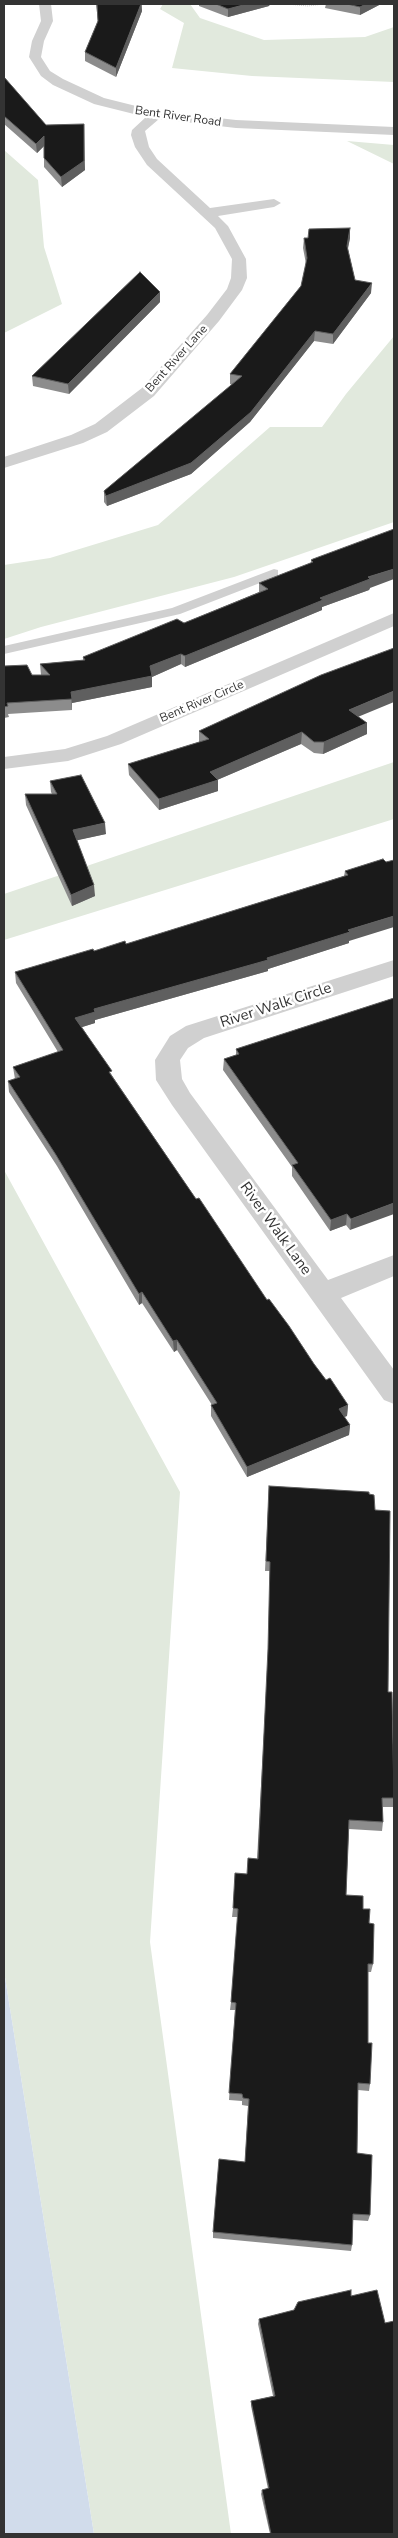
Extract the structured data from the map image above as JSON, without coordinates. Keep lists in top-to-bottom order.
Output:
{
  "streets": {
    "street": [
      "Bent River Road",
      "Bent River Lane",
      "Bent River Circle",
      "River Walk Circle",
      "River Walk Lane"
    ]
  },
  "crossings": [
    ["Bent River Road", "Bent River Lane"],
    ["River Walk Circle", "River Walk Lane"]
  ]
}
